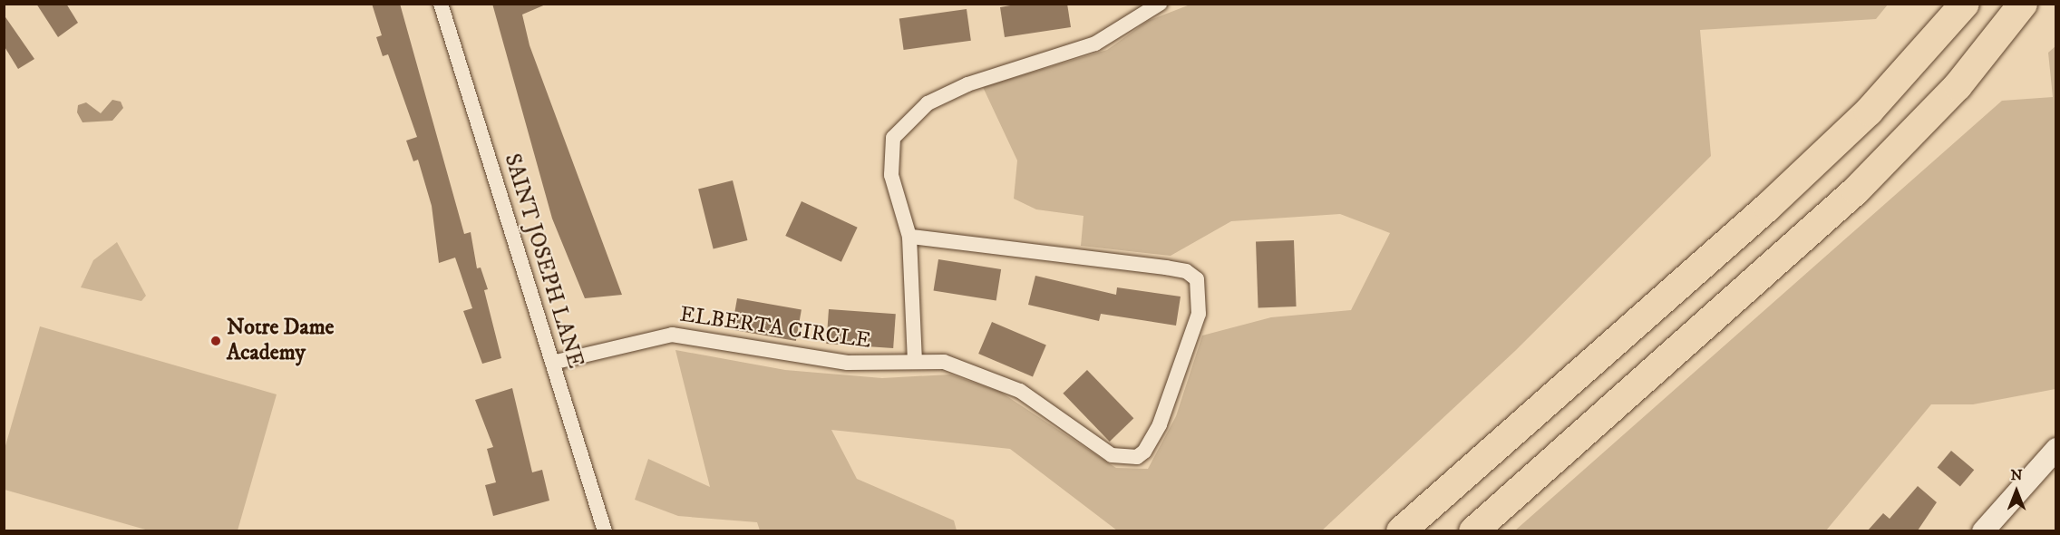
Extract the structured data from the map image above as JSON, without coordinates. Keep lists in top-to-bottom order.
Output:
{
  "streets": {
    "street": ["SAINT JOSEPH LANE", "ELBERTA CIRCLE"]
  },
  "crossings": [
    ["SAINT JOSEPH LANE", "ELBERTA CIRCLE"]
  ],
  "places": ["Notre Dame Academy"],
  "north": "top"
}
